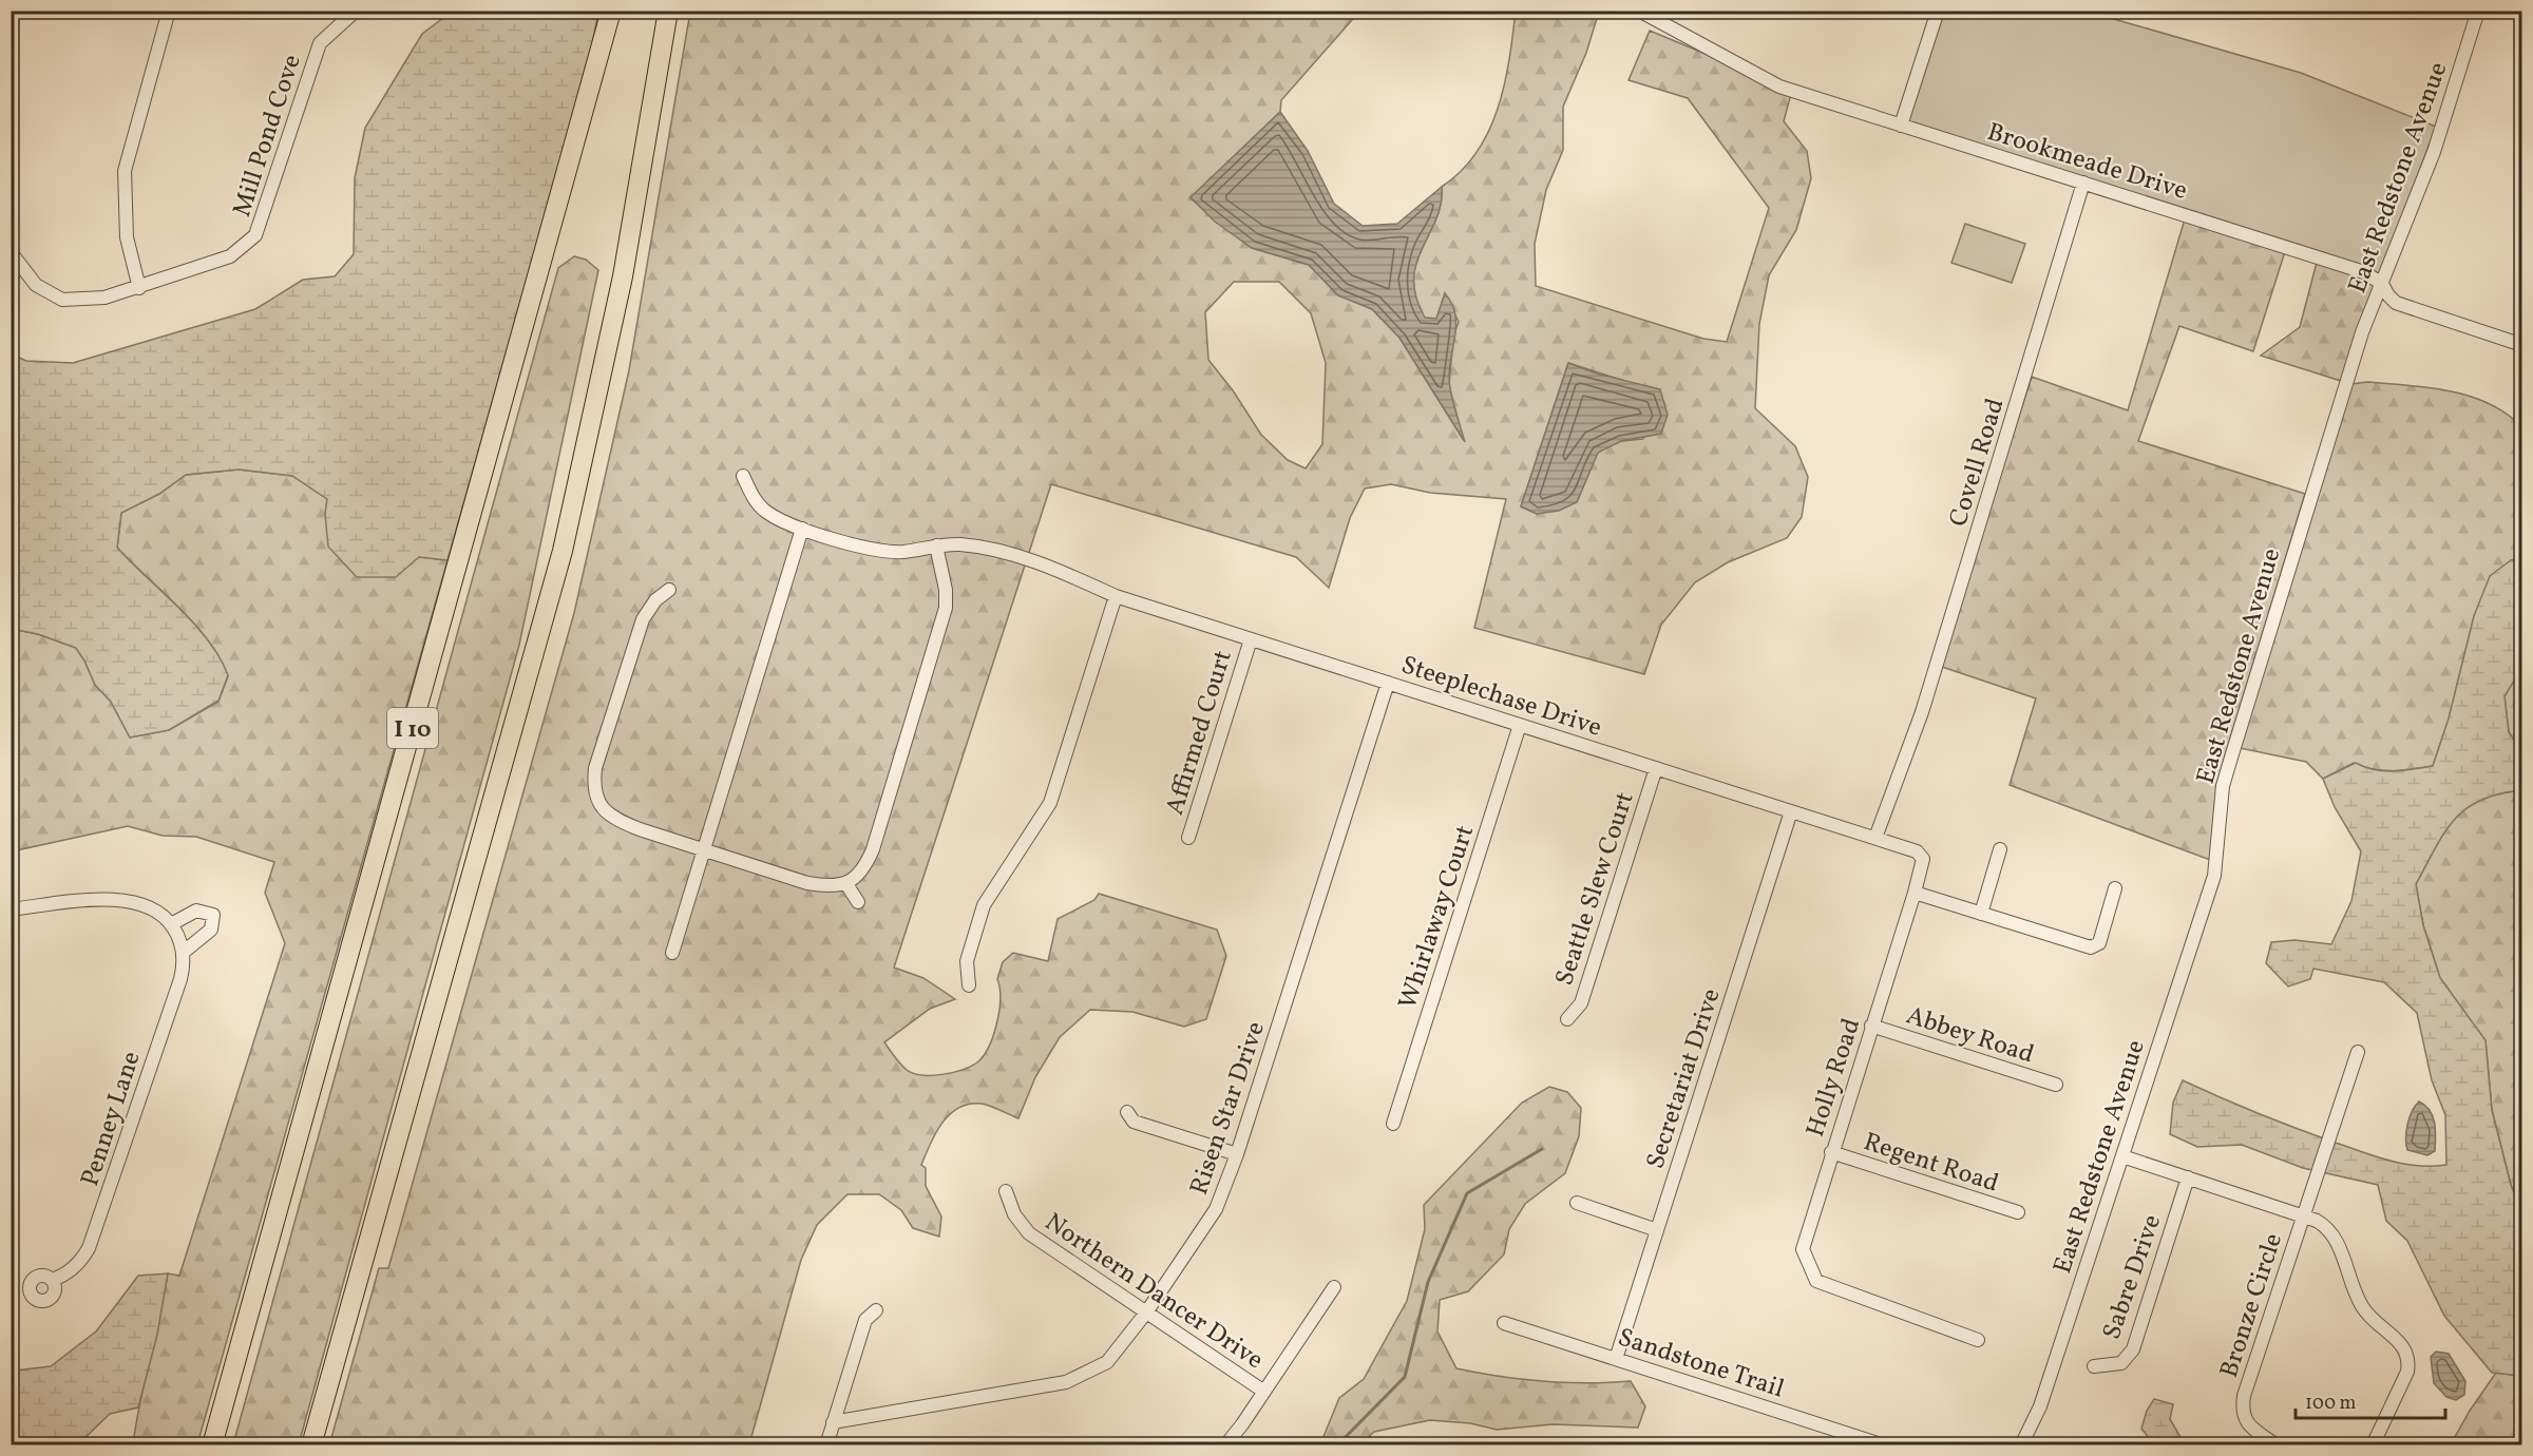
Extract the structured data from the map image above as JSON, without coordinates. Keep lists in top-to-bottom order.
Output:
{
  "streets": {
    "highway": ["I 10"],
    "street": [
      "Mill Pond Cove",
      "Brookmeade Drive",
      "East Redstone Avenue",
      "Covell Road",
      "Steeplechase Drive",
      "Affirmed Court",
      "Seattle Slew Court",
      "Whirlaway Court",
      "Abbey Road",
      "Holly Road",
      "Secretariat Drive",
      "Risen Star Drive",
      "Penney Lane",
      "Regent Road",
      "Sabre Drive",
      "Northern Dancer Drive",
      "Bronze Circle",
      "Sandstone Trail"
    ]
  },
  "crossings": [
    ["Brookmeade Drive", "East Redstone Avenue"],
    ["Brookmeade Drive", "Covell Road"],
    ["Covell Road", "Steeplechase Drive"],
    ["Covell Road", "Holly Road"],
    ["Steeplechase Drive", "Affirmed Court"],
    ["Steeplechase Drive", "Seattle Slew Court"],
    ["Steeplechase Drive", "Whirlaway Court"],
    ["Steeplechase Drive", "Holly Road"],
    ["Steeplechase Drive", "Secretariat Drive"],
    ["Steeplechase Drive", "Risen Star Drive"],
    ["Abbey Road", "Holly Road"],
    ["Holly Road", "Regent Road"],
    ["Secretariat Drive", "Sandstone Trail"],
    ["Risen Star Drive", "Northern Dancer Drive"]
  ],
  "scale_bar": "100 m"
}
